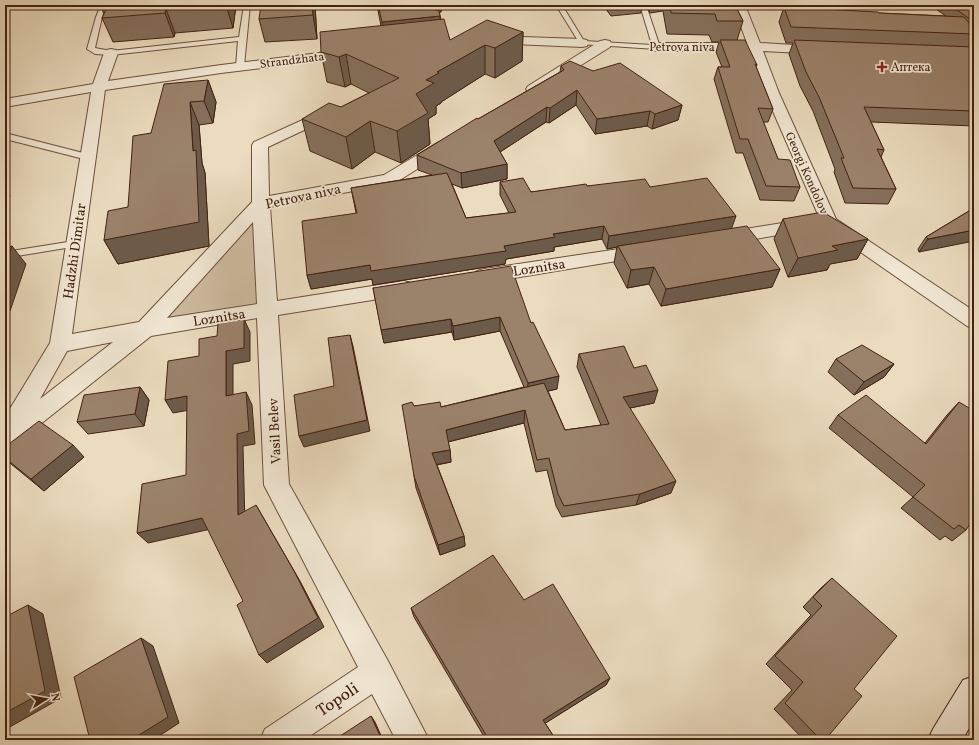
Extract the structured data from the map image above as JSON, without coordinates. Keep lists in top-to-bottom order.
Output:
{
  "streets": {
    "street": [
      "Petrova niva",
      "Strandzhata",
      "Georgi Kondolov",
      "Hadzhi Dimitar",
      "Loznitsa",
      "Vasil Belev",
      "Topoli"
    ]
  },
  "crossings": [
    ["Petrova niva", "Georgi Kondolov"],
    ["Petrova niva", "Hadzhi Dimitar"],
    ["Petrova niva", "Loznitsa"],
    ["Petrova niva", "Vasil Belev"],
    ["Strandzhata", "Hadzhi Dimitar"],
    ["Hadzhi Dimitar", "Loznitsa"],
    ["Loznitsa", "Vasil Belev"],
    ["Vasil Belev", "Topoli"]
  ],
  "places": {
    "health": ["Аптека"]
  },
  "north": "right"
}
